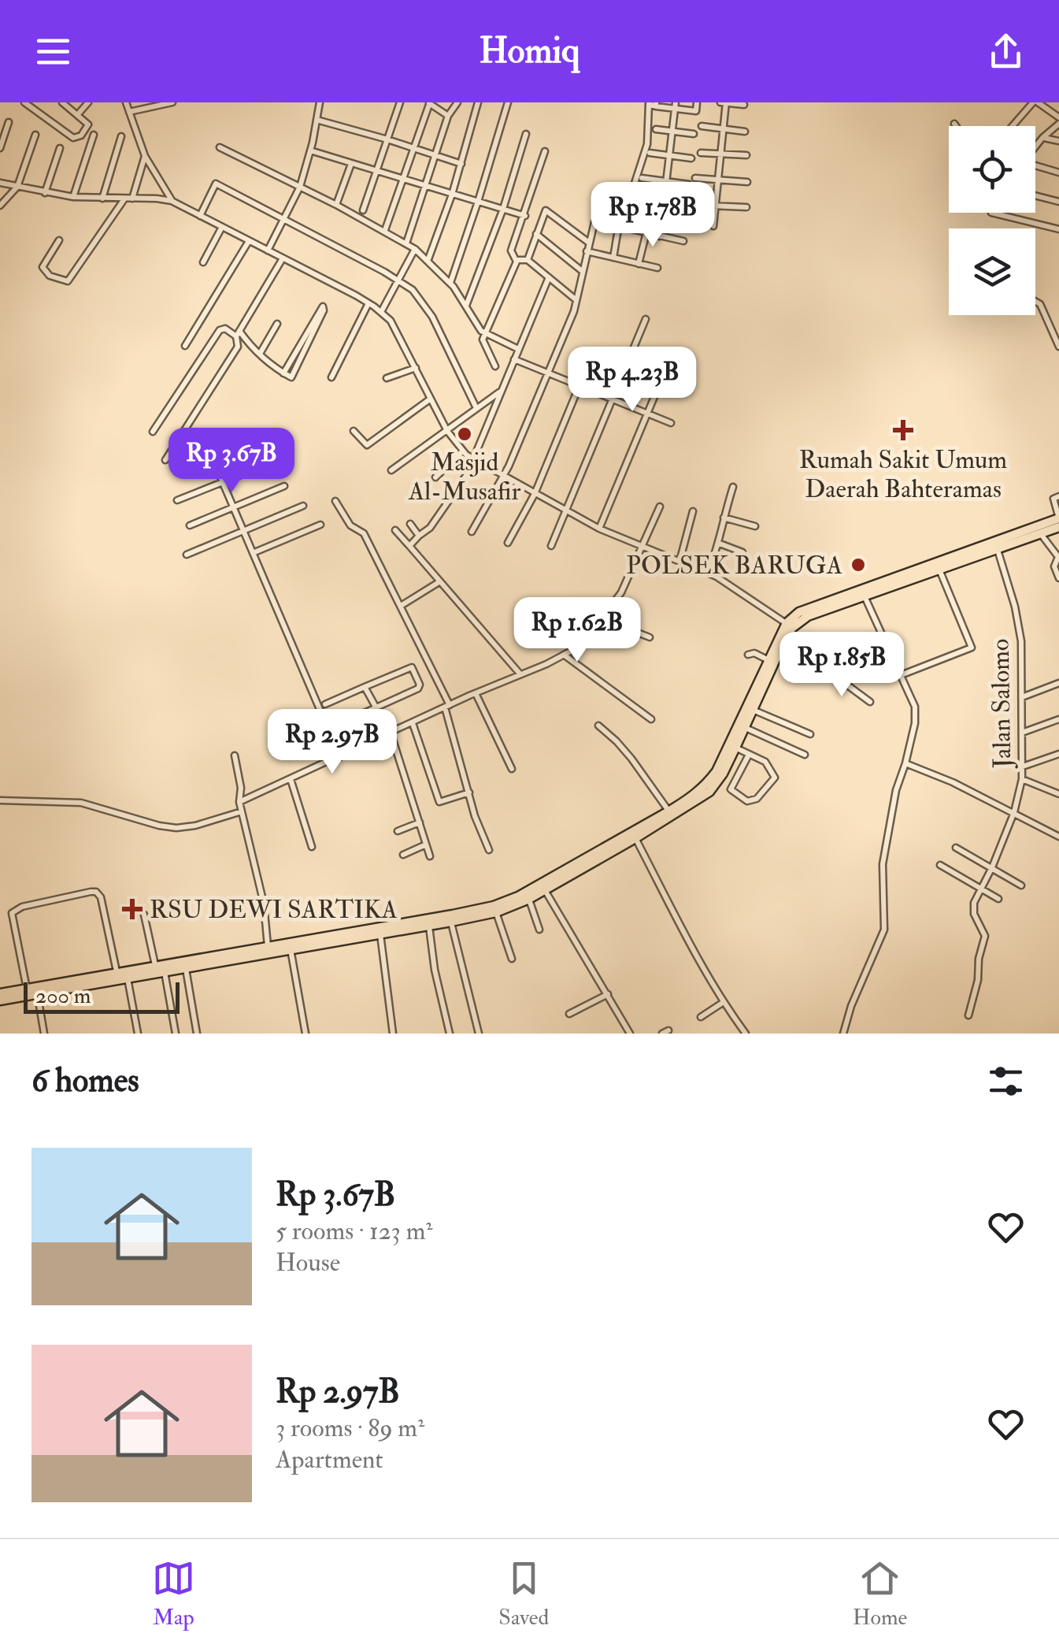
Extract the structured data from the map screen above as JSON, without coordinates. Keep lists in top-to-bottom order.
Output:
{
  "streets": {
    "street": ["Jalan Salomo"]
  },
  "places": {
    "health": ["Rumah Sakit Umum Daerah Bahteramas", "RSU DEWI SARTIKA"],
    "other": ["Masjid Al-Musafir", "POLSEK BARUGA"]
  },
  "scale_bar": "200 m",
  "page": {
    "header": "Homiq",
    "price": [
      "Rp 1.78B",
      "Rp 4.23B",
      "Rp 3.67B",
      "Rp 1.62B",
      "Rp 1.85B",
      "Rp 2.97B"
    ],
    "scale": "200 m",
    "heading": "6 homes",
    "list": [
      {
        "name": "Rp 3.67B",
        "note": "5 rooms · 123 m² · House"
      },
      {
        "name": "Rp 2.97B",
        "note": "3 rooms · 89 m² · Apartment"
      }
    ],
    "tabs": ["Map", "Saved", "Home"]
  }
}
